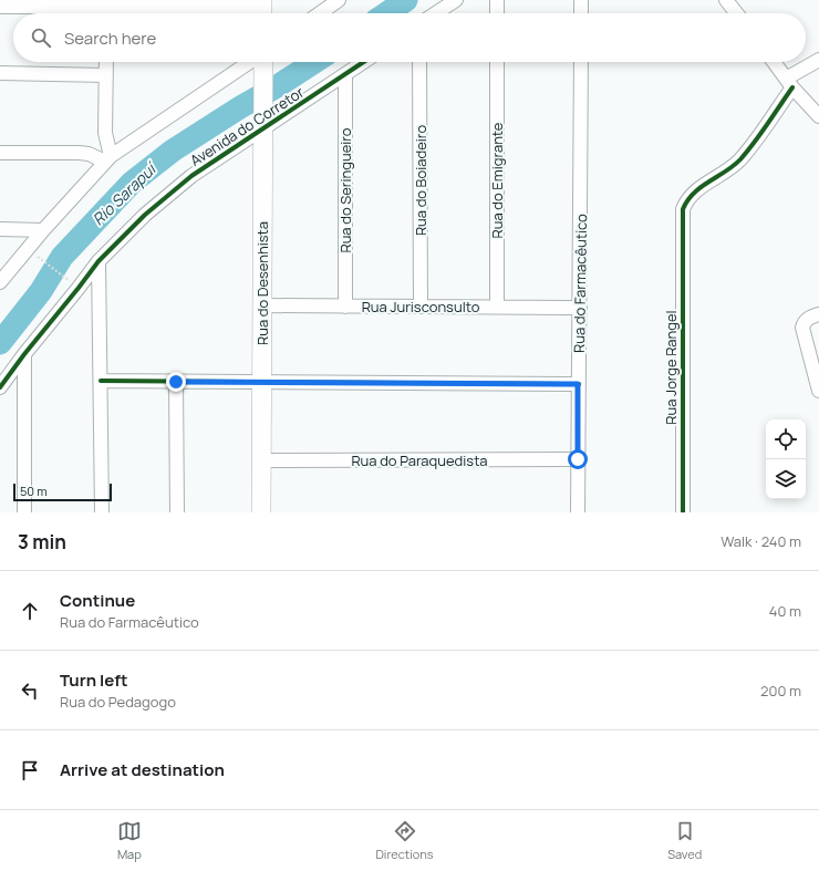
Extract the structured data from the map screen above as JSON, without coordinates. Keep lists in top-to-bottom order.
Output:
{
  "streets": {
    "street": [
      "Avenida do Corretor",
      "Rua do Boiadeiro",
      "Rua do Emigrante",
      "Rua do Seringueiro",
      "Rua do Desenhista",
      "Rua do Farmacêutico",
      "Rua Jurisconsulto",
      "Rua Jorge Rangel",
      "Rua do Paraquedista"
    ]
  },
  "crossings": [
    ["Avenida do Corretor", "Rua do Seringueiro"],
    ["Avenida do Corretor", "Rua do Desenhista"],
    ["Rua do Boiadeiro", "Rua Jurisconsulto"],
    ["Rua do Emigrante", "Rua Jurisconsulto"],
    ["Rua do Seringueiro", "Rua Jurisconsulto"],
    ["Rua do Desenhista", "Rua Jurisconsulto"],
    ["Rua do Desenhista", "Rua do Paraquedista"],
    ["Rua do Farmacêutico", "Rua Jurisconsulto"],
    ["Rua do Farmacêutico", "Rua do Paraquedista"]
  ],
  "water": ["Rio Sarapuí"],
  "scale_bar": "50 m",
  "page": {
    "search": "Search here",
    "scale": "50 m",
    "heading": ["3 min", "Walk · 240 m"],
    "list": [
      ["Continue", "Rua do Farmacêutico", "40 m"],
      ["Turn left", "Rua do Pedagogo", "200 m"],
      "Arrive at destination"
    ],
    "nav": ["Map", "Directions", "Saved"]
  }
}
